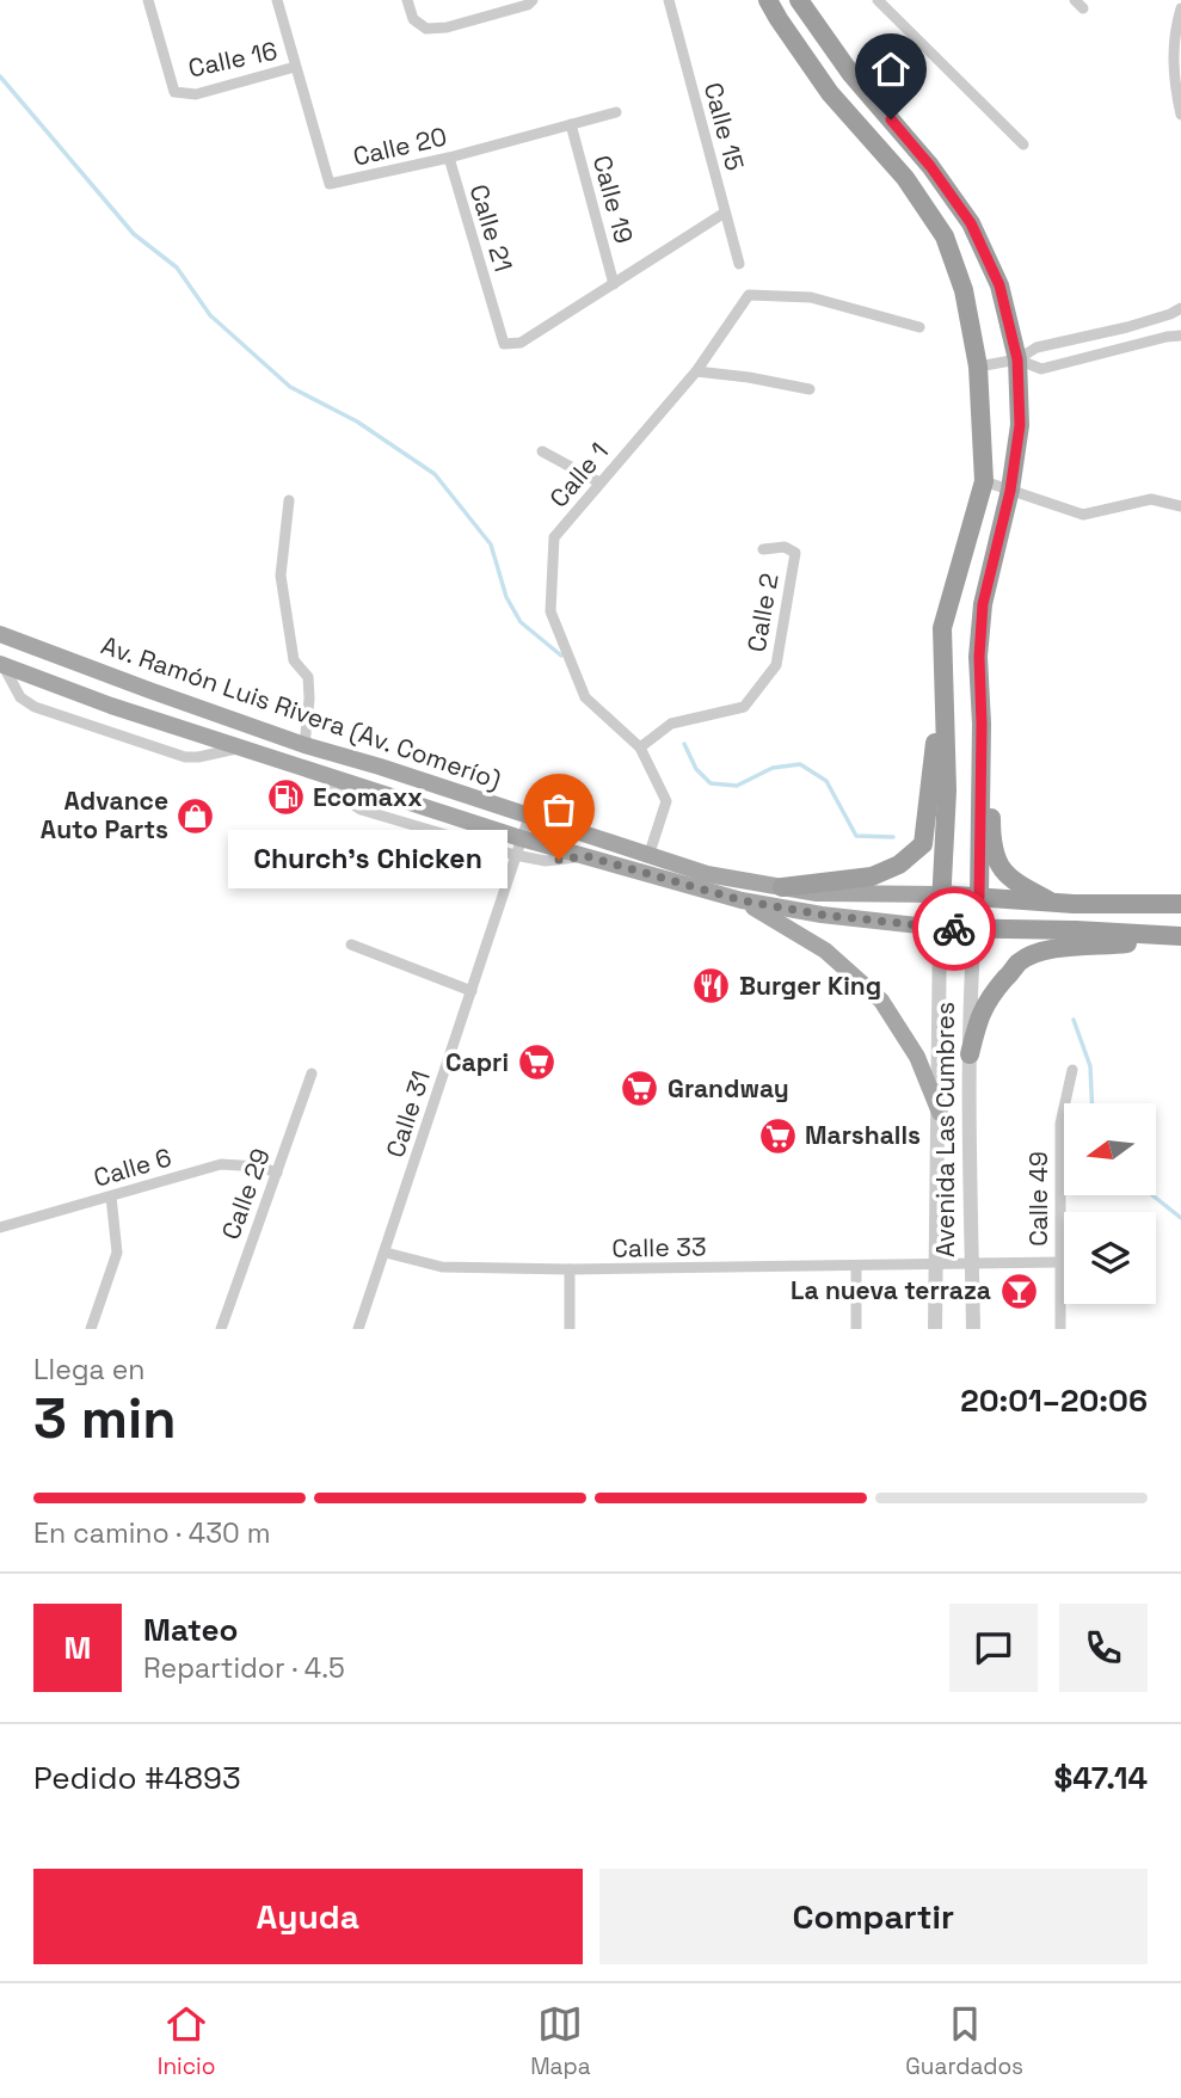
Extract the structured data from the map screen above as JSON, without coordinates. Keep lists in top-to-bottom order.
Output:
{
  "streets": {
    "highway": ["Av. Ramón Luis Rivera (Av. Comerío)", "Avenida Las Cumbres"],
    "street": [
      "Calle 16",
      "Calle 15",
      "Calle 20",
      "Calle 19",
      "Calle 21",
      "Calle 1",
      "Calle 2",
      "Calle 31",
      "Calle 6",
      "Calle 29",
      "Calle 49",
      "Calle 33"
    ]
  },
  "crossings": [
    ["Calle 16", "Calle 20"],
    ["Calle 15", "Calle 19"],
    ["Calle 20", "Calle 19"],
    ["Calle 20", "Calle 21"],
    ["Calle 19", "Calle 21"],
    ["Calle 1", "Calle 2"],
    ["Calle 1", "Av. Ramón Luis Rivera (Av. Comerío)"],
    ["Av. Ramón Luis Rivera (Av. Comerío)", "Calle 31"],
    ["Av. Ramón Luis Rivera (Av. Comerío)", "Avenida Las Cumbres"],
    ["Calle 31", "Calle 33"],
    ["Avenida Las Cumbres", "Calle 33"],
    ["Calle 6", "Calle 29"],
    ["Calle 49", "Calle 33"]
  ],
  "places": {
    "fuel station": ["Ecomaxx"],
    "shop": ["Advance Auto Parts"],
    "other": ["Church's Chicken"],
    "restaurant": ["Burger King"],
    "supermarket": ["Capri", "Grandway", "Marshalls"],
    "bar": ["La nueva terraza"]
  },
  "north": "left",
  "page": {
    "bubble": "Church's Chicken",
    "heading": ["3 min", "Llega en", "20:01–20:06"],
    "panel": [
      "Mateo",
      "Repartidor · 4.5",
      "Pedido #4893",
      "$47.14"
    ],
    "bar": "En camino · 430 m",
    "round": "M",
    "buttons": ["Ayuda", "Compartir"],
    "tabs": ["Inicio", "Mapa", "Guardados"]
  }
}
